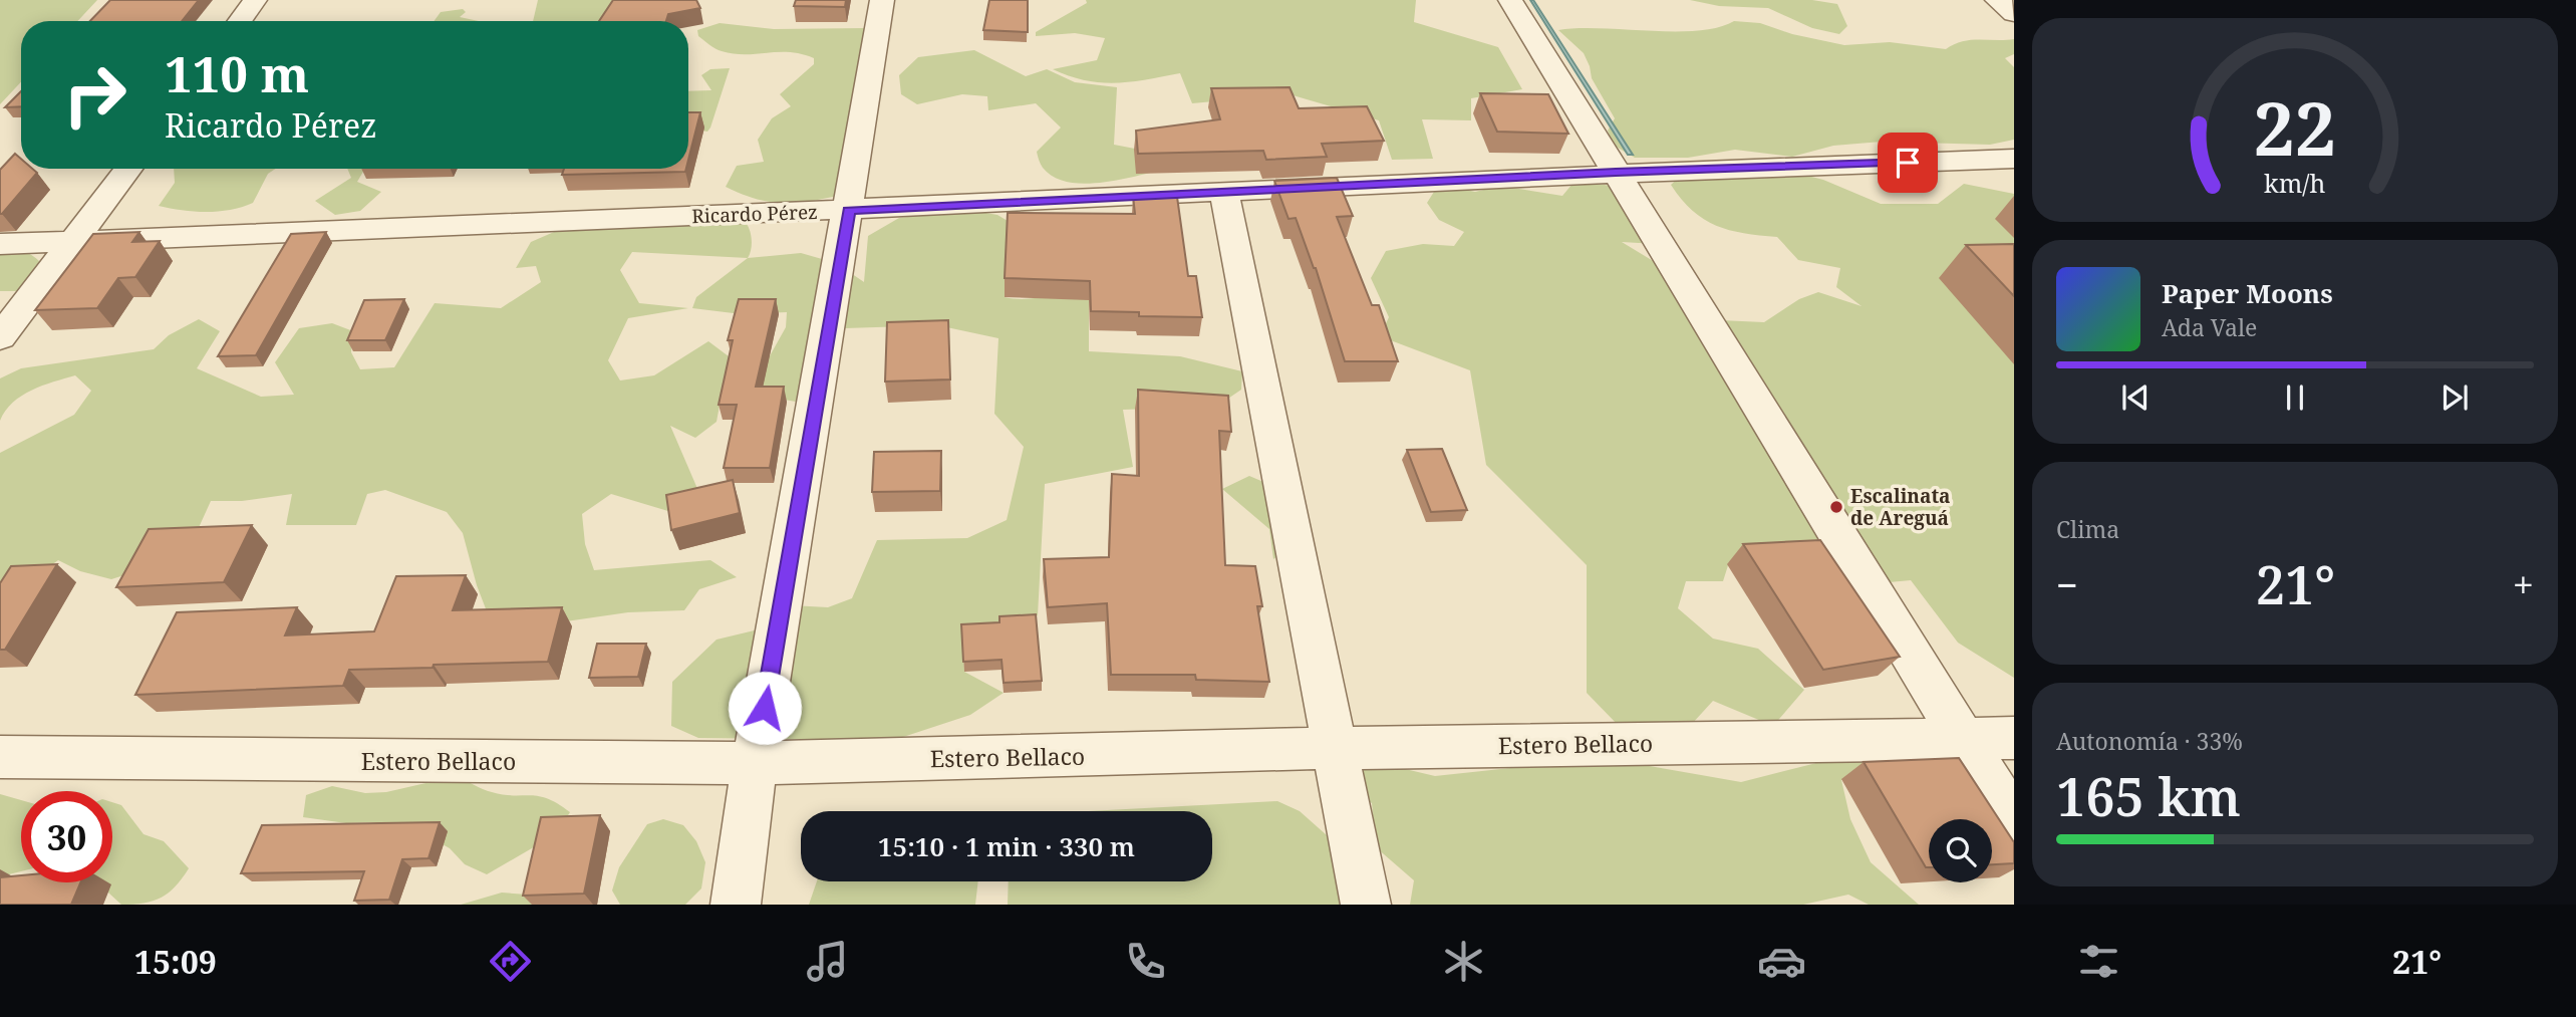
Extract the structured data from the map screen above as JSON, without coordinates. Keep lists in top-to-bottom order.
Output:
{
  "streets": {
    "street": ["Ricardo Pérez", "Estero Bellaco"]
  },
  "places": ["Escalinata de Areguá"],
  "page": {
    "turn": ["110 m", "Ricardo Pérez"],
    "song": ["Paper Moons", "Ada Vale"],
    "tile": [
      "Clima",
      ["Autonomía · 33%", "165 km"]
    ],
    "heat": ["−", "21°", "+"],
    "limit": "30",
    "trip": "15:10 · 1 min · 330 m",
    "tabs": ["15:09", "21°"],
    "gauge": ["22", "km/h"]
  }
}
